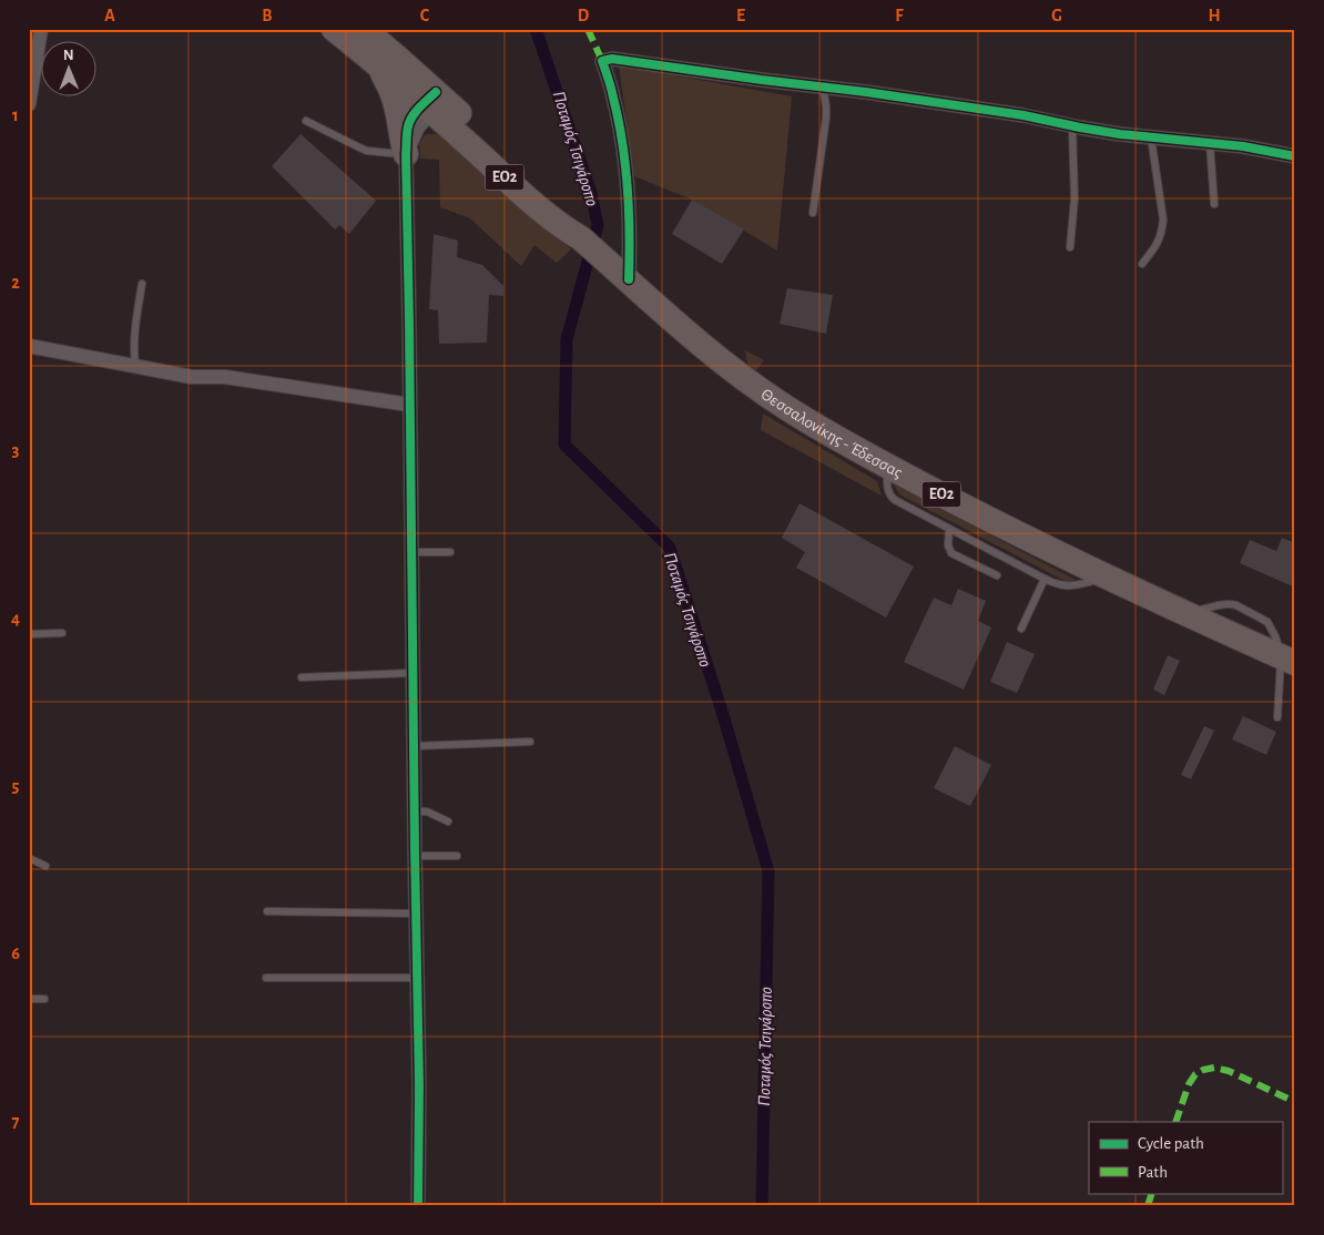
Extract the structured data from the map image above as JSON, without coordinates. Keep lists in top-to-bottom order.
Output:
{
  "streets": {
    "highway": ["ΕΟ2", "Θεσσαλονίκης - Έδεσσας"]
  },
  "water": ["Ποταμός Τσιγάροπο"],
  "legend": ["Cycle path", "Path"],
  "north": "top",
  "grid": {
    "columns": [
      "A",
      "B",
      "C",
      "D",
      "E",
      "F",
      "G",
      "H"
    ],
    "rows": [
      "1",
      "2",
      "3",
      "4",
      "5",
      "6",
      "7"
    ]
  }
}
